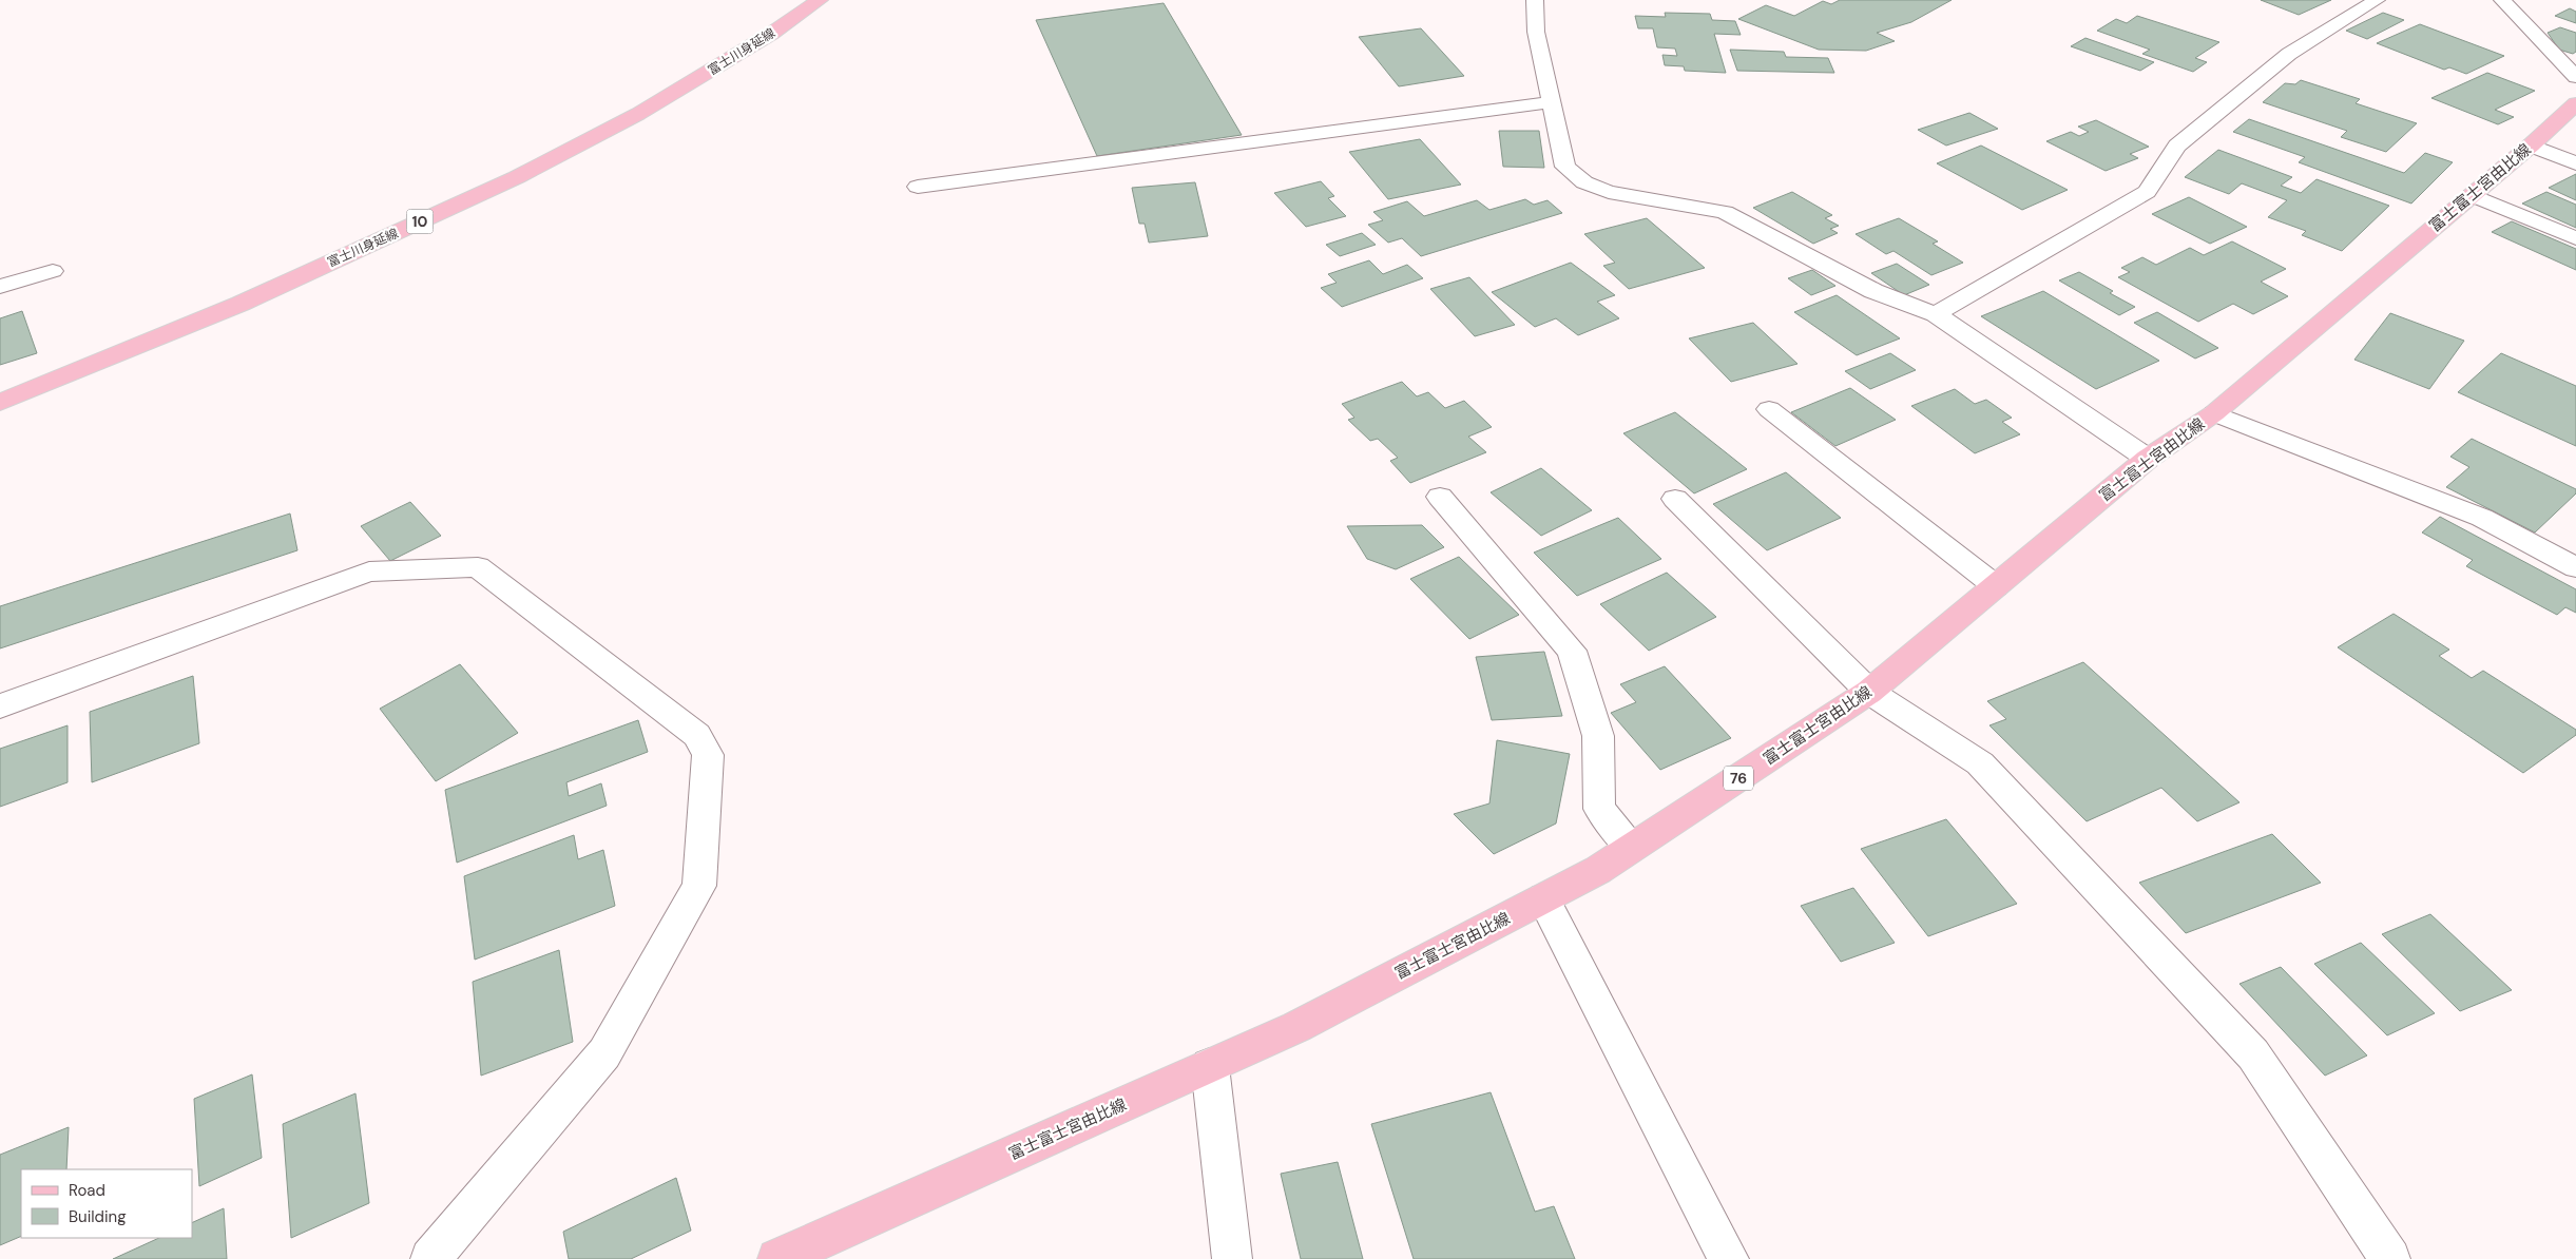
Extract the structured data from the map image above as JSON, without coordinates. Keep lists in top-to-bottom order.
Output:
{
  "streets": {
    "main road": [
      "富士川身延線",
      "富士富士宮由比線",
      "10",
      "76"
    ]
  },
  "legend": ["Road", "Building"]
}
